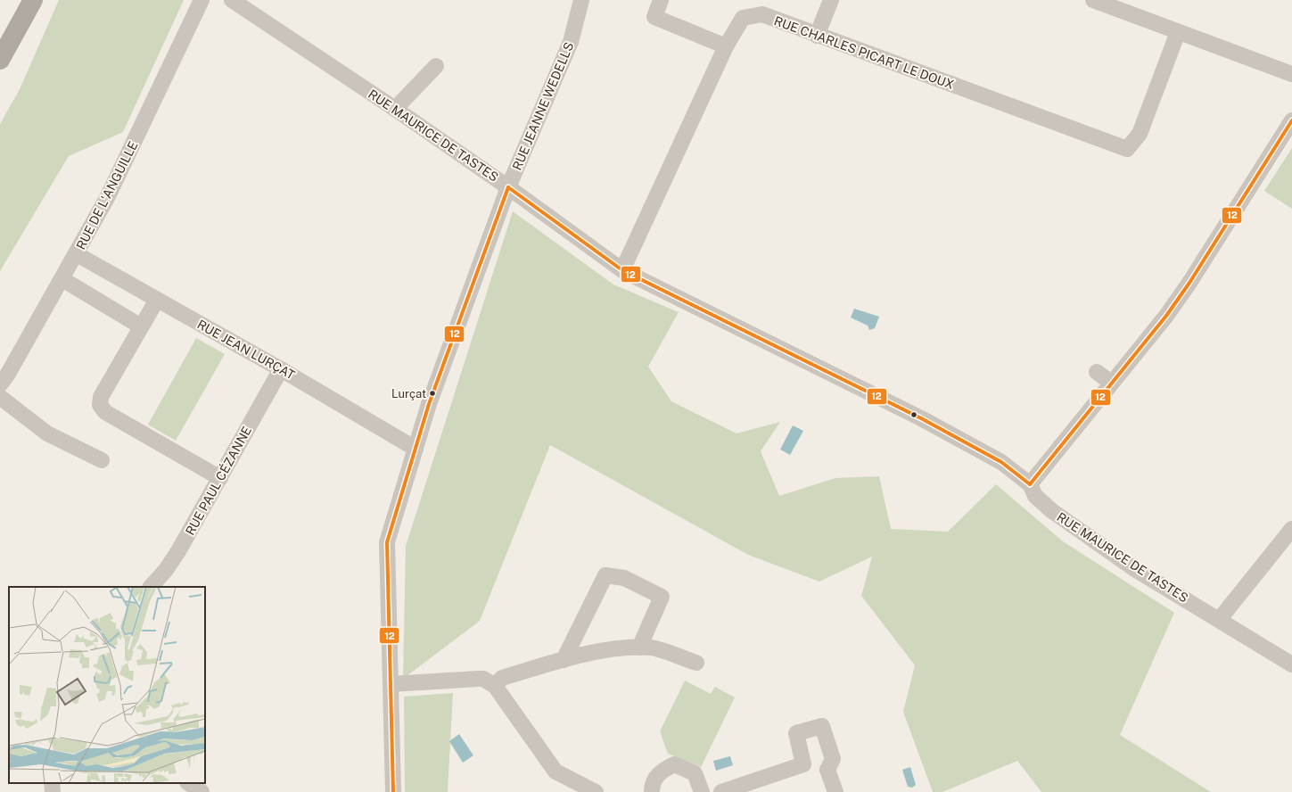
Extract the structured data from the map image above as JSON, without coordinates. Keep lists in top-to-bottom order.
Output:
{
  "streets": {
    "street": [
      "RUE CHARLES PICART LE DOUX",
      "RUE JEANNE WEDELLS",
      "RUE MAURICE DE TASTES",
      "RUE DE L'ANGUILLE",
      "RUE JEAN LURÇAT",
      "RUE PAUL CÉZANNE"
    ]
  },
  "crossings": [
    ["RUE CHARLES PICART LE DOUX", "RUE MAURICE DE TASTES"],
    ["RUE JEANNE WEDELLS", "RUE MAURICE DE TASTES"],
    ["RUE JEANNE WEDELLS", "RUE JEAN LURÇAT"],
    ["RUE DE L'ANGUILLE", "RUE JEAN LURÇAT"],
    ["RUE JEAN LURÇAT", "RUE PAUL CÉZANNE"]
  ],
  "places": ["Lurçat"],
  "lines": ["transit line 12"]
}
